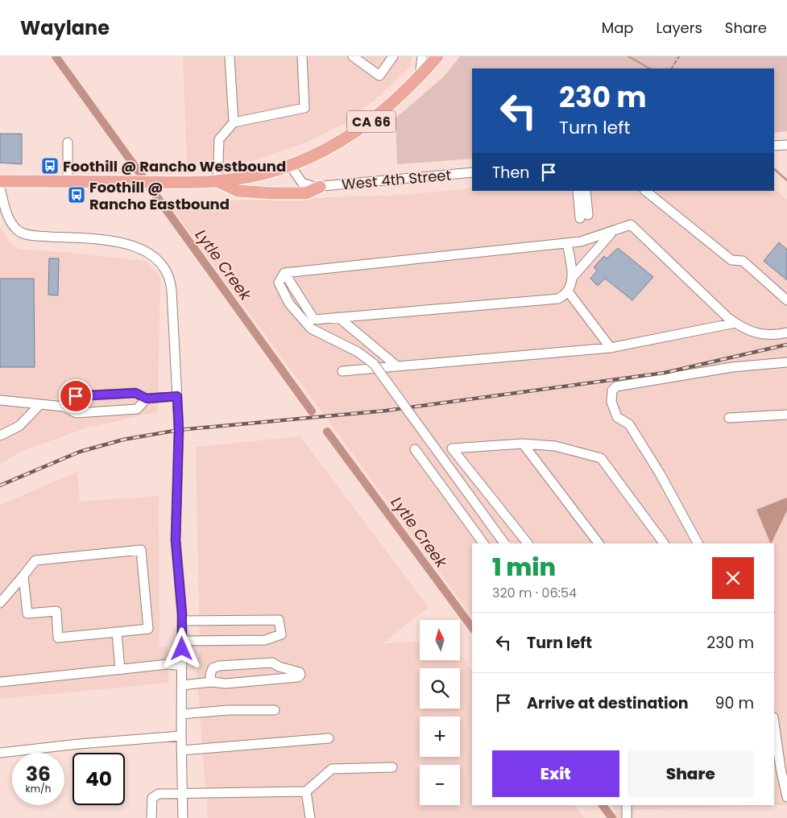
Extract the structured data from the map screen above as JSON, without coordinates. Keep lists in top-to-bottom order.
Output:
{
  "streets": {
    "main road": ["CA 66"],
    "street": ["West 4th Street"]
  },
  "water": ["Lytle Creek"],
  "places": {
    "bus stop": ["Foothill @ Rancho Westbound", "Foothill @ Rancho Eastbound"]
  },
  "north": "top",
  "page": {
    "header": "Waylane",
    "nav": ["Map", "Layers", "Share"],
    "turn": ["230 m", "Turn left"],
    "then": "Then",
    "heading": ["1 min", "320 m · 06:54"],
    "list": [
      {
        "name": "Turn left",
        "value": "230 m"
      },
      {
        "name": "Arrive at destination",
        "value": "90 m"
      }
    ],
    "map_buttons": ["+", "−"],
    "buttons": ["Exit", "Share"],
    "speed": "36 km/h",
    "limit": "40"
  }
}
